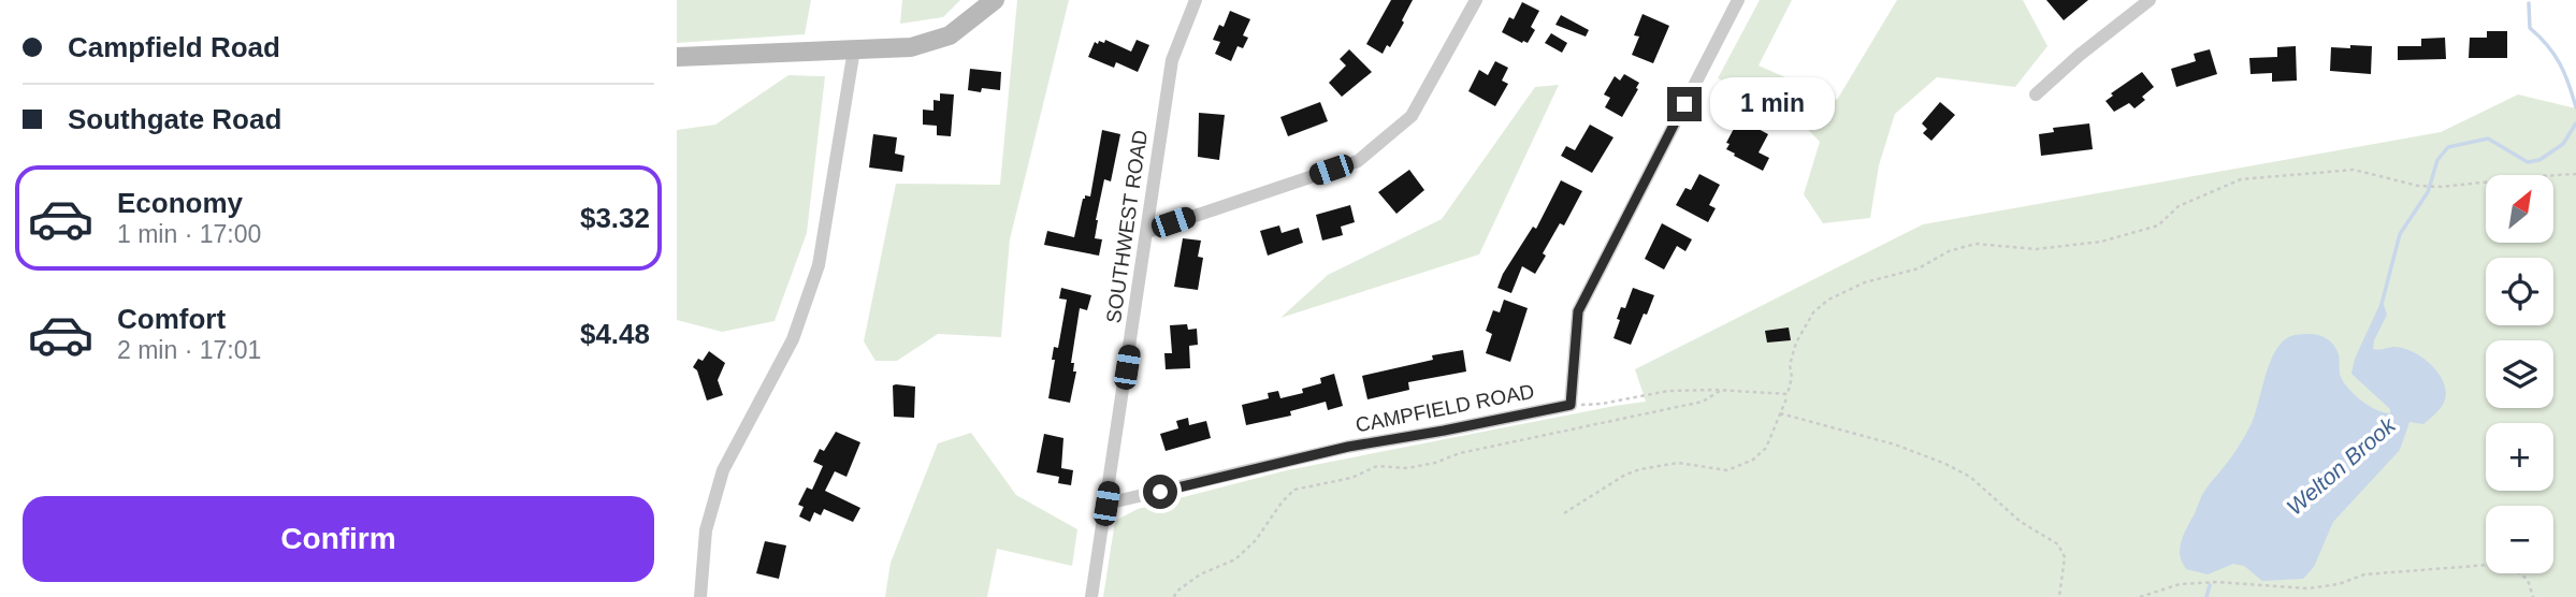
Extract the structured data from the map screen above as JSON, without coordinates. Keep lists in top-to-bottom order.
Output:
{
  "streets": {
    "street": ["SOUTHWEST ROAD", "CAMPFIELD ROAD"]
  },
  "crossings": [
    ["SOUTHWEST ROAD", "CAMPFIELD ROAD"]
  ],
  "water": ["Welton Brook"],
  "north": "top right",
  "page": {
    "banner": ["Campfield Road", "Southgate Road"],
    "bubble": "1 min",
    "list": [
      {
        "name": "Economy",
        "note": "1 min · 17:00",
        "value": "$3.32"
      },
      {
        "name": "Comfort",
        "note": "2 min · 17:01",
        "value": "$4.48"
      }
    ],
    "map_buttons": ["+", "−"],
    "buttons": "Confirm"
  }
}
